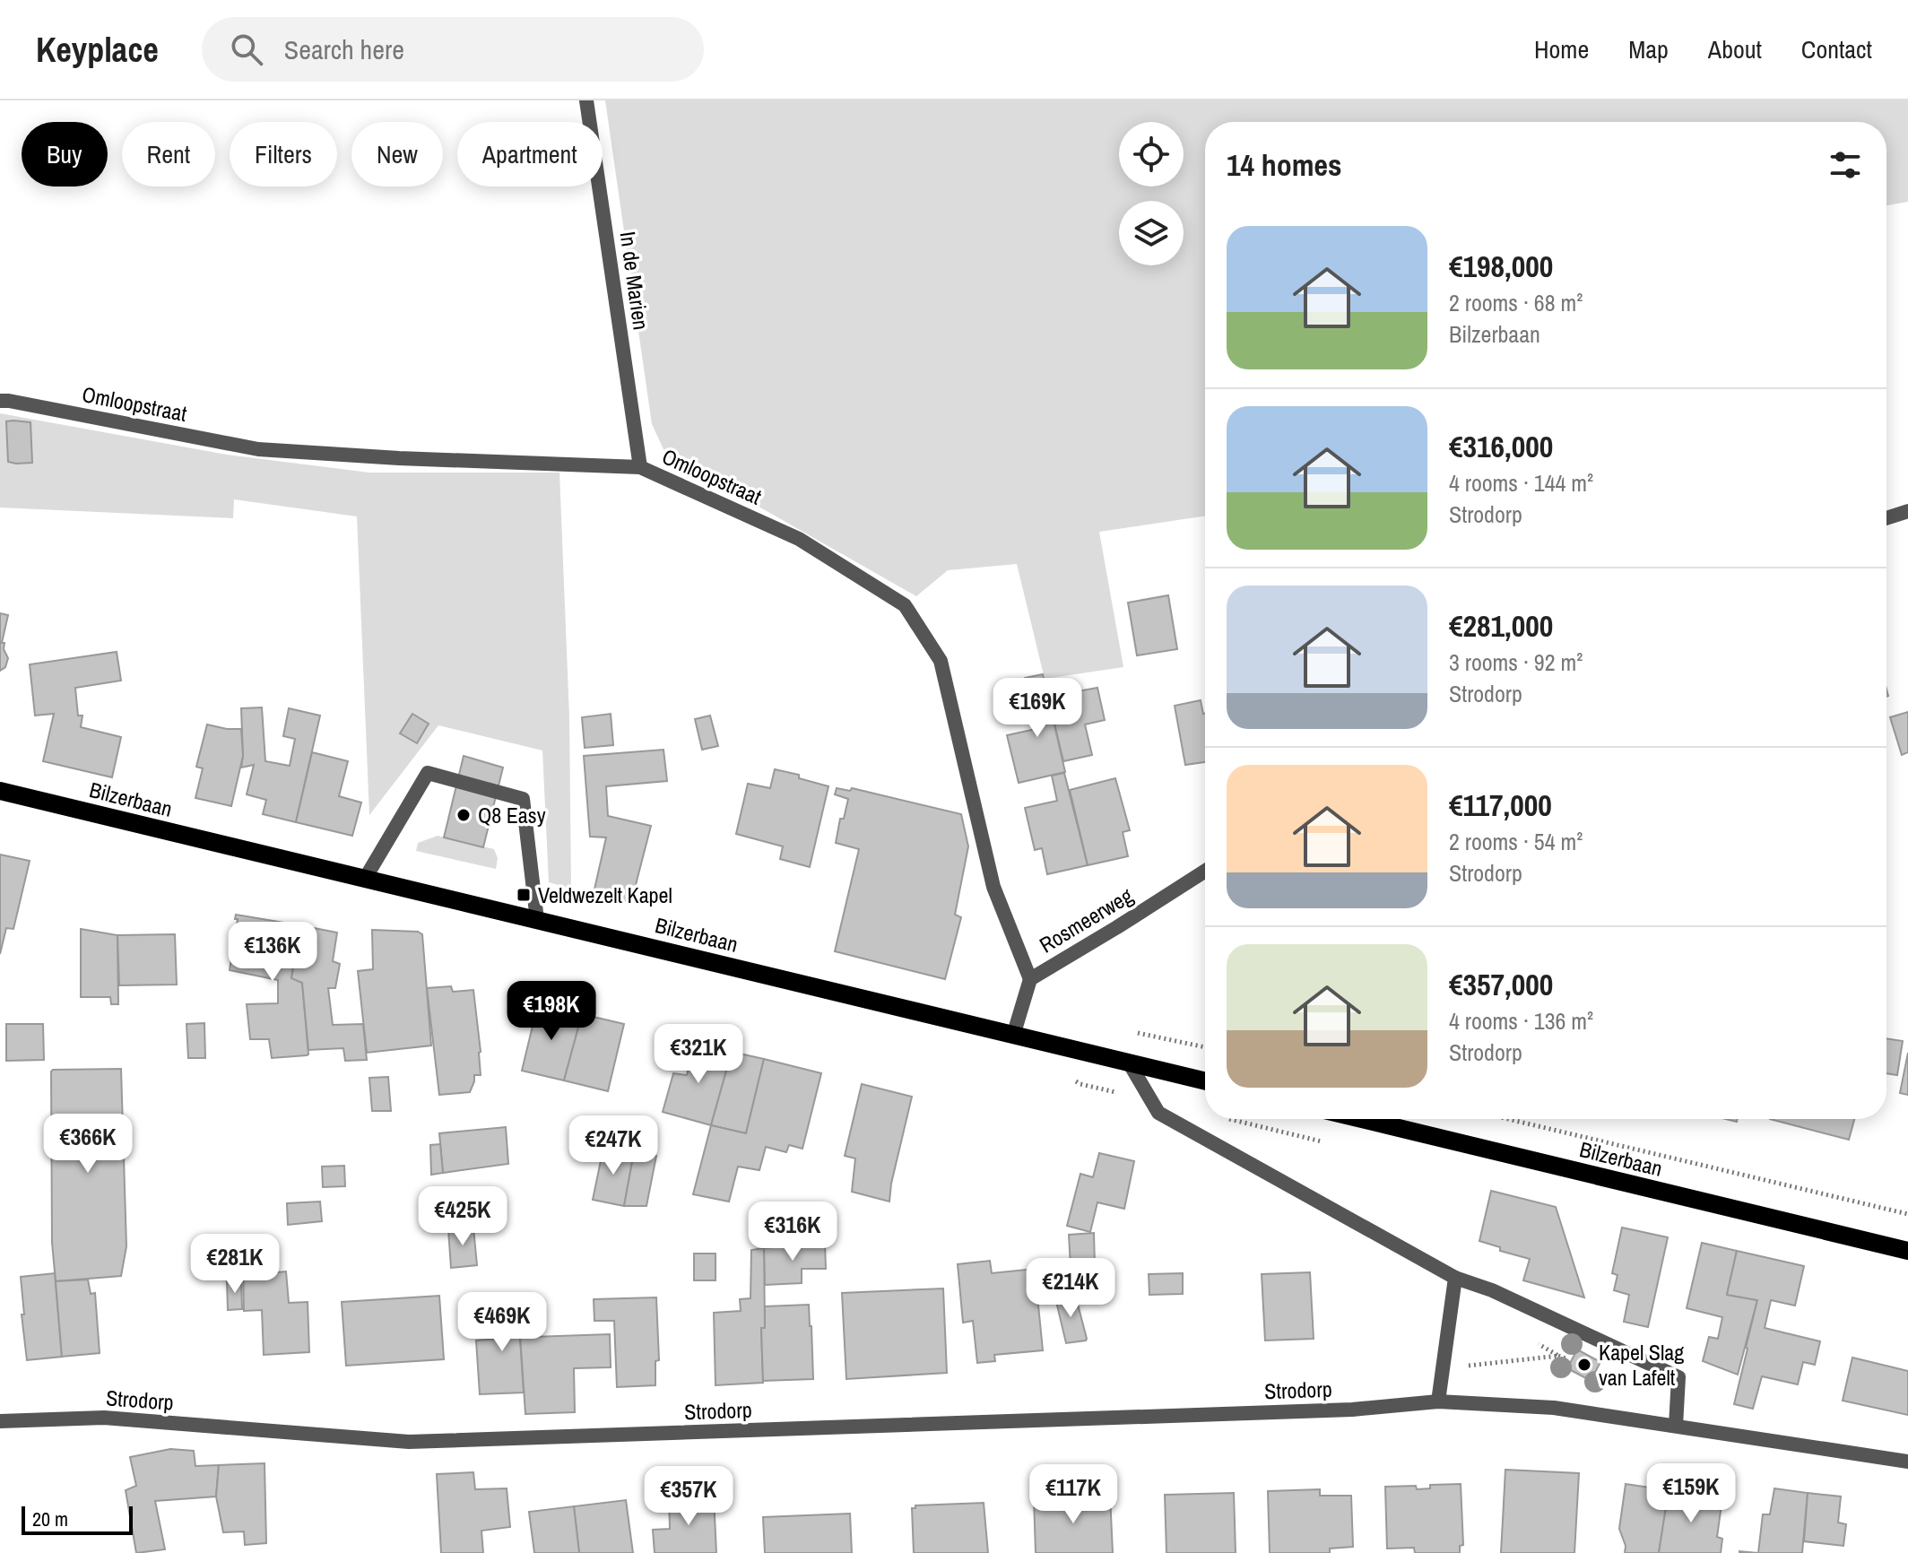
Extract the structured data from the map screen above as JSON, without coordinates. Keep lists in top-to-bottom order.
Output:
{
  "streets": {
    "main road": ["Bilzerbaan"],
    "street": [
      "In de Marien",
      "Omloopstraat",
      "Rosmeerweg",
      "Strodorp"
    ]
  },
  "crossings": [
    ["In de Marien", "Omloopstraat"],
    ["Omloopstraat", "Rosmeerweg"],
    ["Bilzerbaan", "Rosmeerweg"]
  ],
  "places": {
    "other": ["Q8 Easy", "Kapel Slag van Lafelt"],
    "transit": ["Veldwezelt Kapel"]
  },
  "scale_bar": "20 m",
  "page": {
    "header": "Keyplace",
    "search": "Search here",
    "nav": [
      "Home",
      "Map",
      "About",
      "Contact"
    ],
    "chip": [
      "Buy",
      "Rent",
      "Filters",
      "New",
      "Apartment"
    ],
    "heading": "14 homes",
    "list": [
      {
        "name": "€198,000",
        "note": "2 rooms · 68 m² · Bilzerbaan"
      },
      {
        "name": "€316,000",
        "note": "4 rooms · 144 m² · Strodorp"
      },
      {
        "name": "€281,000",
        "note": "3 rooms · 92 m² · Strodorp"
      },
      {
        "name": "€117,000",
        "note": "2 rooms · 54 m² · Strodorp"
      },
      {
        "name": "€357,000",
        "note": "4 rooms · 136 m² · Strodorp"
      }
    ],
    "price": [
      "€169K",
      "€136K",
      "€198K",
      "€321K",
      "€366K",
      "€247K",
      "€425K",
      "€316K",
      "€281K",
      "€214K",
      "€469K",
      "€159K",
      "€117K",
      "€357K"
    ],
    "scale": "20 m"
  }
}
